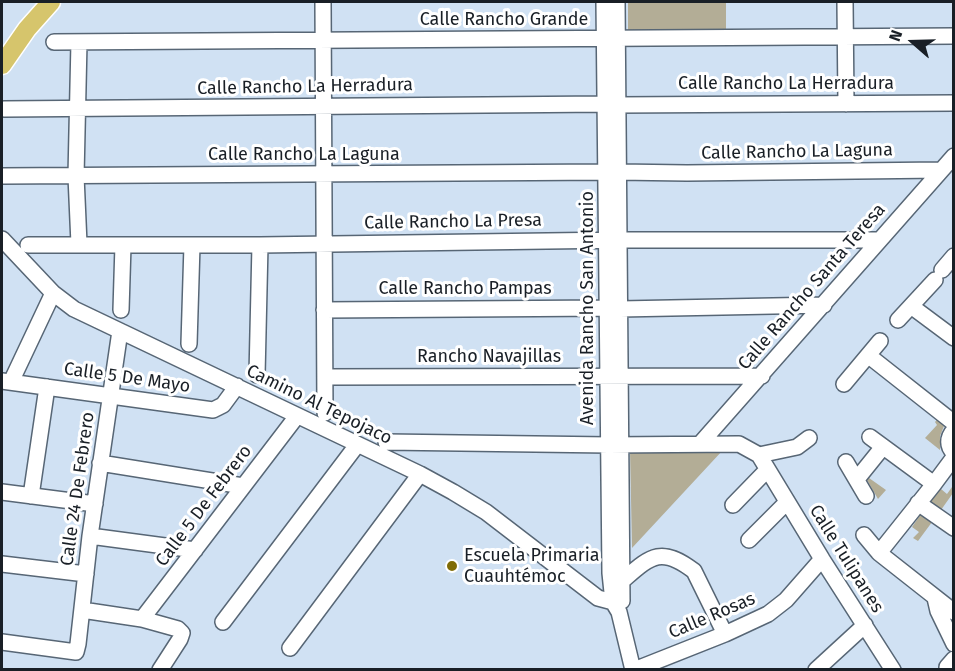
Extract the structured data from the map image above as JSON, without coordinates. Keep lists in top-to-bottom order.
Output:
{
  "streets": {
    "street": [
      "Calle Rancho Grande",
      "Calle Rancho La Herradura",
      "Calle Rancho La Laguna",
      "Calle Rancho La Presa",
      "Calle Rancho Santa Teresa",
      "Calle Rancho Pampas",
      "Avenida Rancho San Antonio",
      "Rancho Navajillas",
      "Calle 5 De Mayo",
      "Camino Al Tepojaco",
      "Calle 24 De Febrero",
      "Calle 5 De Febrero",
      "Calle Tulipanes",
      "Calle Rosas"
    ]
  },
  "crossings": [
    ["Calle Rancho Grande", "Avenida Rancho San Antonio"],
    ["Calle Rancho La Herradura", "Avenida Rancho San Antonio"],
    ["Calle Rancho La Laguna", "Calle Rancho Santa Teresa"],
    ["Calle Rancho La Laguna", "Avenida Rancho San Antonio"],
    ["Calle Rancho La Presa", "Calle Rancho Santa Teresa"],
    ["Calle Rancho La Presa", "Avenida Rancho San Antonio"],
    ["Calle Rancho Santa Teresa", "Calle Rancho Pampas"],
    ["Calle Rancho Santa Teresa", "Rancho Navajillas"],
    ["Calle Rancho Pampas", "Avenida Rancho San Antonio"],
    ["Avenida Rancho San Antonio", "Rancho Navajillas"],
    ["Avenida Rancho San Antonio", "Camino Al Tepojaco"],
    ["Avenida Rancho San Antonio", "Calle Rosas"],
    ["Calle 5 De Mayo", "Camino Al Tepojaco"],
    ["Calle 5 De Mayo", "Calle 24 De Febrero"],
    ["Camino Al Tepojaco", "Calle 24 De Febrero"],
    ["Camino Al Tepojaco", "Calle 5 De Febrero"],
    ["Calle Tulipanes", "Calle Rosas"]
  ],
  "places": ["Escuela Primaria Cuauhtémoc"],
  "north": "left"
}
